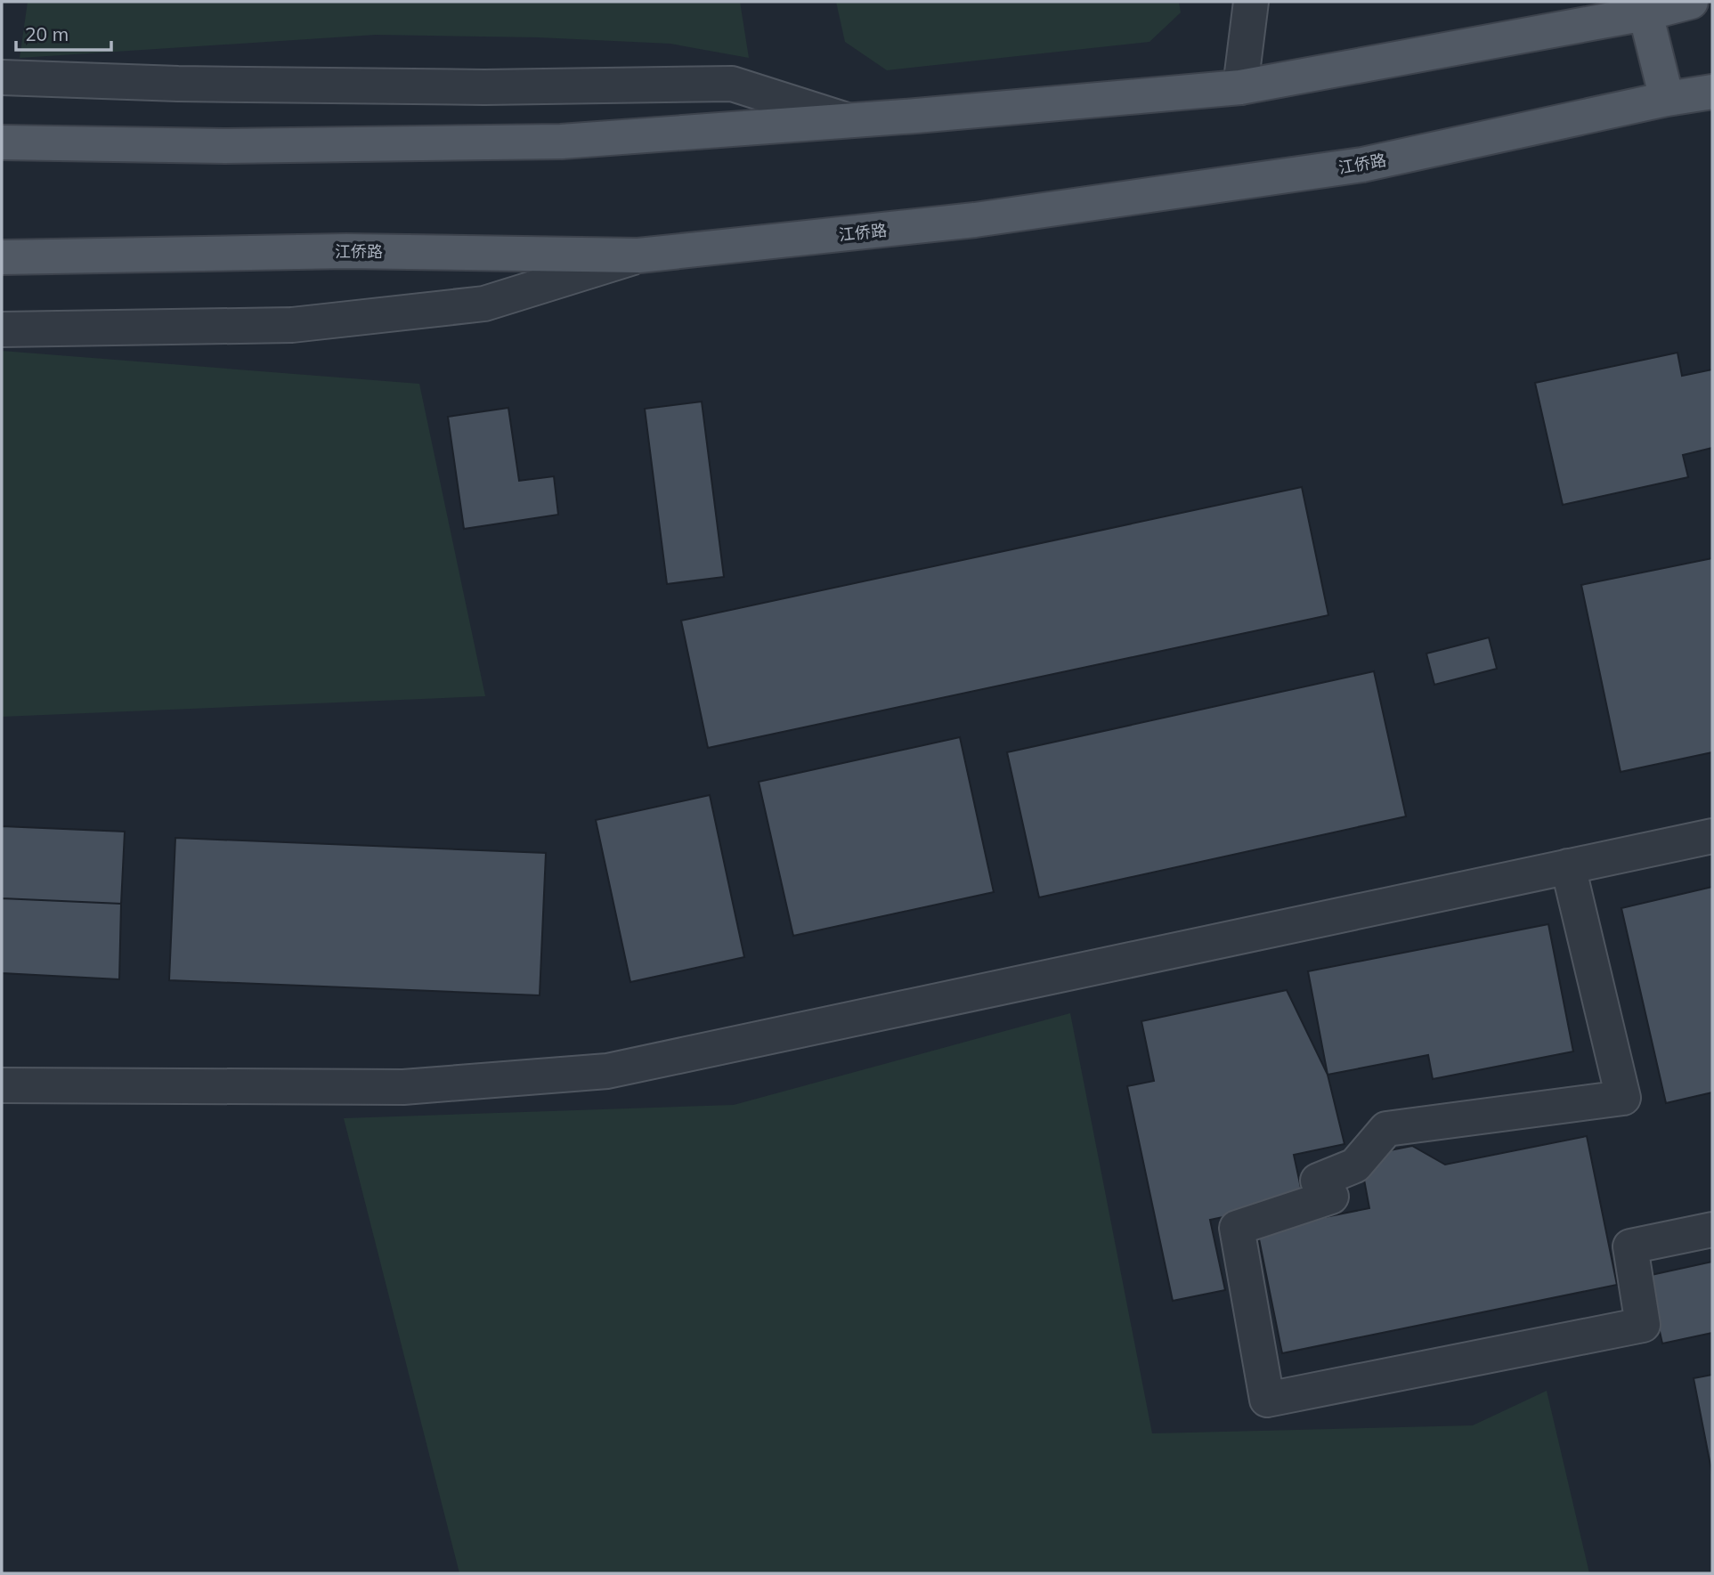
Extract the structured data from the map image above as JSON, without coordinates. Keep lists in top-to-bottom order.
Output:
{
  "streets": {
    "main road": ["江侨路"]
  },
  "scale_bar": "20 m"
}
